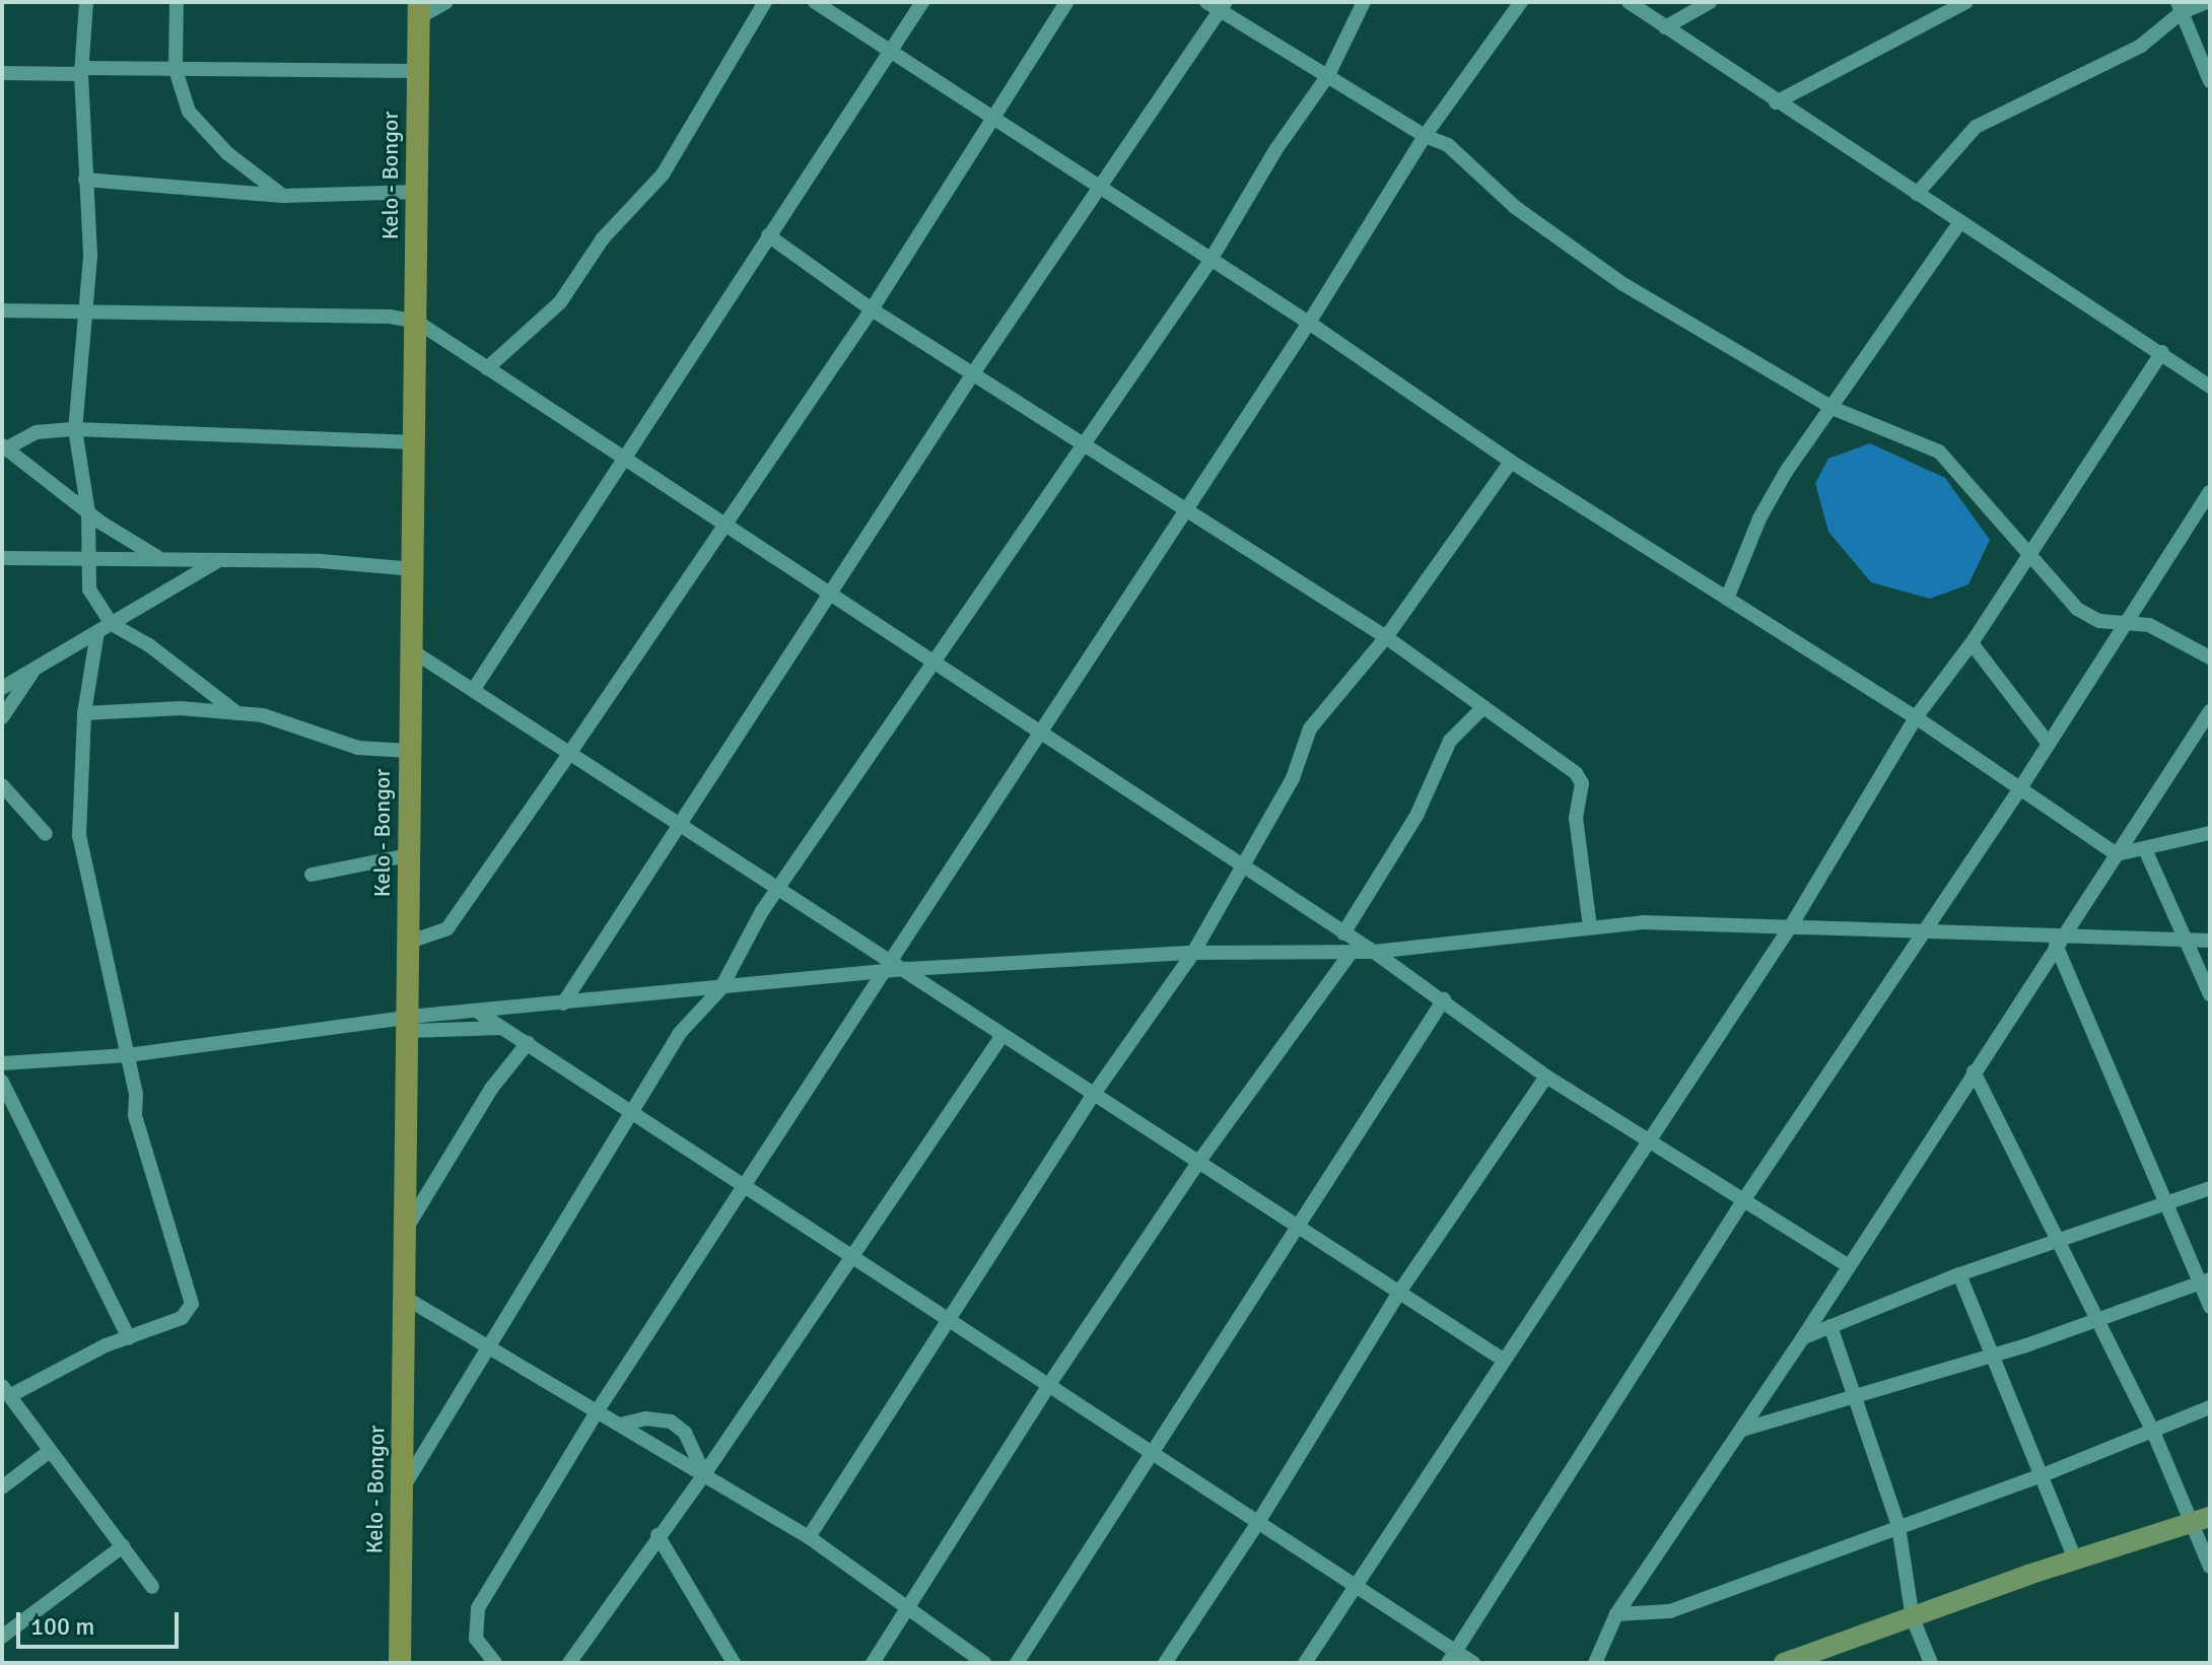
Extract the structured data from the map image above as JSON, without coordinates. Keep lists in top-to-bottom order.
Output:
{
  "streets": {
    "highway": ["Kelo - Bongor"]
  },
  "scale_bar": "100 m"
}
